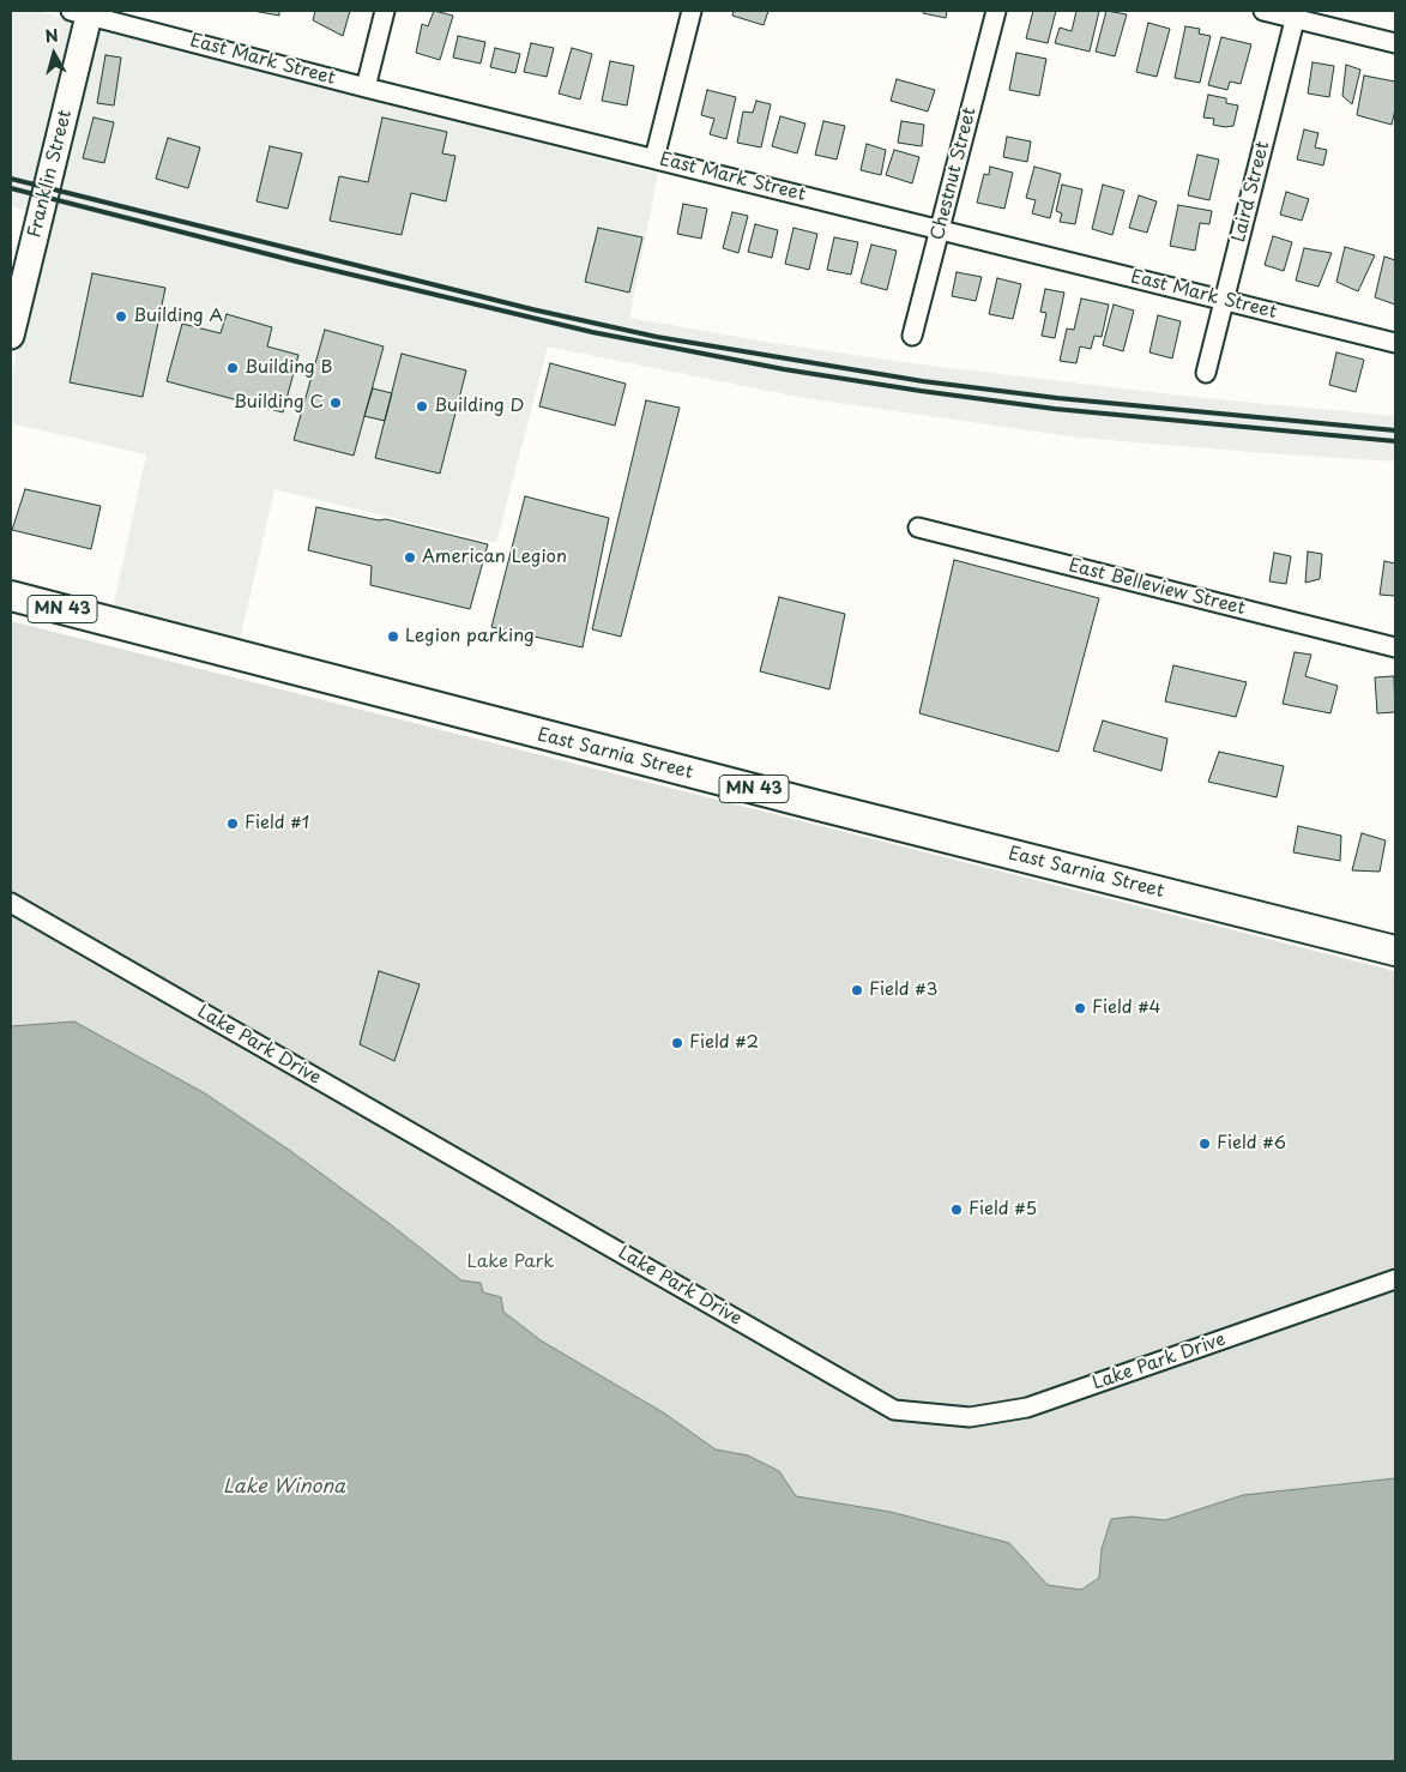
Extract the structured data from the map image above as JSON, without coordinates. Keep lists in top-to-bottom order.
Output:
{
  "streets": {
    "main road": ["MN 43", "East Sarnia Street"],
    "street": [
      "East Mark Street",
      "Franklin Street",
      "Chestnut Street",
      "Laird Street",
      "East Belleview Street",
      "Lake Park Drive"
    ]
  },
  "crossings": [
    ["East Mark Street", "Franklin Street"],
    ["East Mark Street", "Chestnut Street"],
    ["East Mark Street", "Laird Street"]
  ],
  "water": ["Lake Winona"],
  "parks": ["Lake Park"],
  "places": [
    "Building A",
    "Building B",
    "Building C",
    "Building D",
    "American Legion",
    "Legion parking",
    "Field #1",
    "Field #3",
    "Field #4",
    "Field #2",
    "Field #6",
    "Field #5"
  ],
  "north": "top"
}
